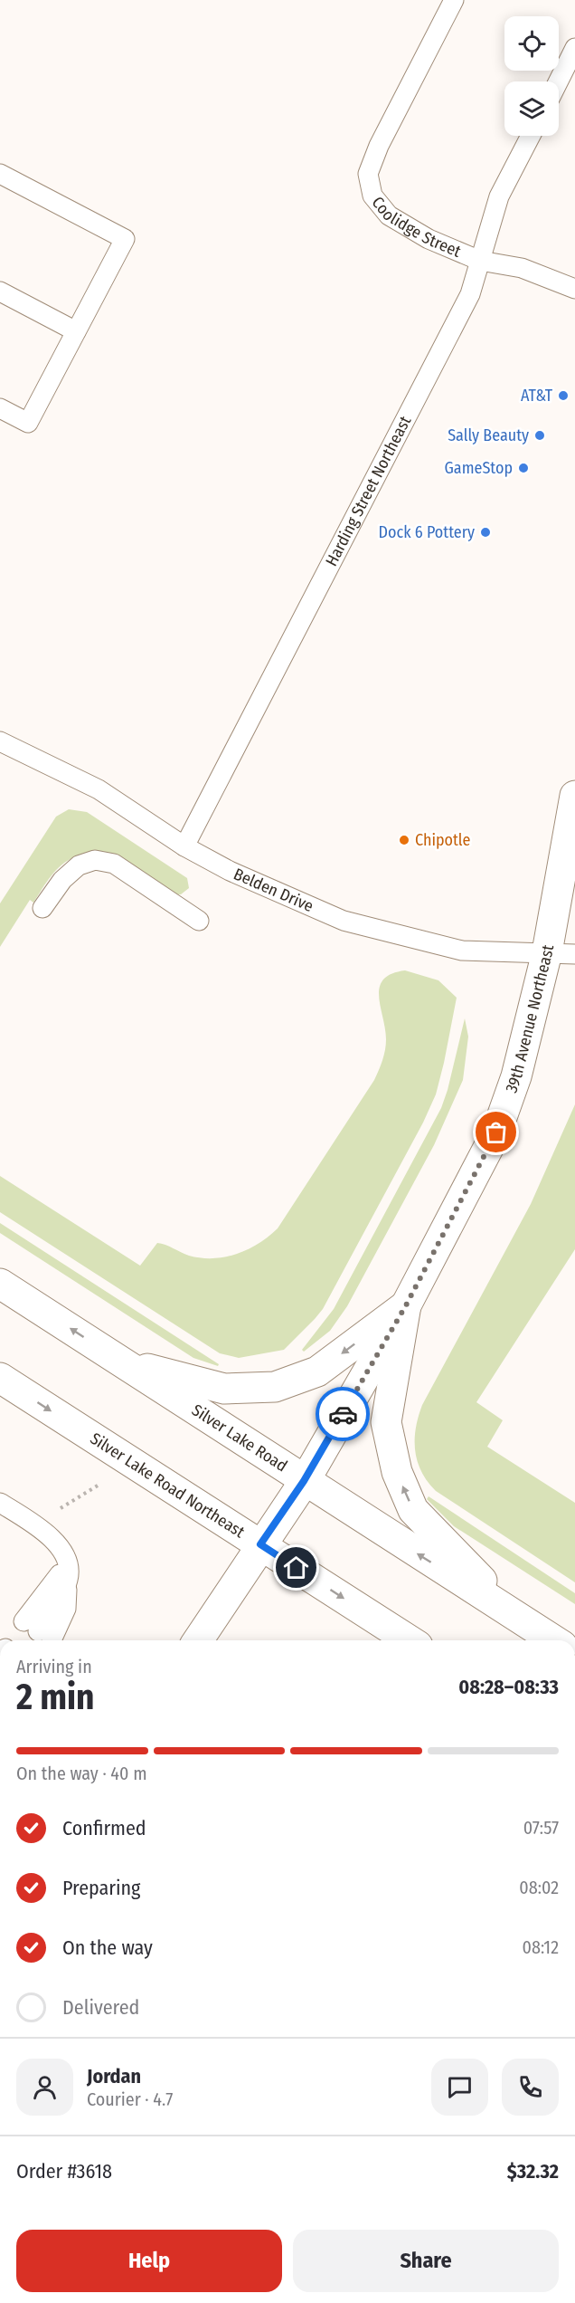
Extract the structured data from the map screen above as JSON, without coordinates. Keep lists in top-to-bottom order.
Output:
{
  "streets": {
    "main road": ["39th Avenue Northeast", "Silver Lake Road", "Silver Lake Road Northeast"],
    "lane": ["Coolidge Street", "Harding Street Northeast", "Belden Drive"]
  },
  "crossings": [
    ["Coolidge Street", "Harding Street Northeast"],
    ["Harding Street Northeast", "Belden Drive"],
    ["Belden Drive", "39th Avenue Northeast"],
    ["39th Avenue Northeast", "Silver Lake Road"],
    ["39th Avenue Northeast", "Silver Lake Road Northeast"]
  ],
  "one_way": ["Silver Lake Road", "Silver Lake Road Northeast"],
  "places": [
    "AT&T",
    "Sally Beauty",
    "GameStop",
    "Dock 6 Pottery",
    "Chipotle"
  ],
  "page": {
    "heading": ["2 min", "Arriving in", "08:28–08:33"],
    "panel": [
      "Jordan",
      "Courier · 4.7",
      "Order #3618",
      "$32.32"
    ],
    "bar": "On the way · 40 m",
    "list": [
      ["Confirmed", "07:57"],
      ["Preparing", "08:02"],
      ["On the way", "08:12"],
      "Delivered"
    ],
    "buttons": ["Help", "Share"]
  }
}
